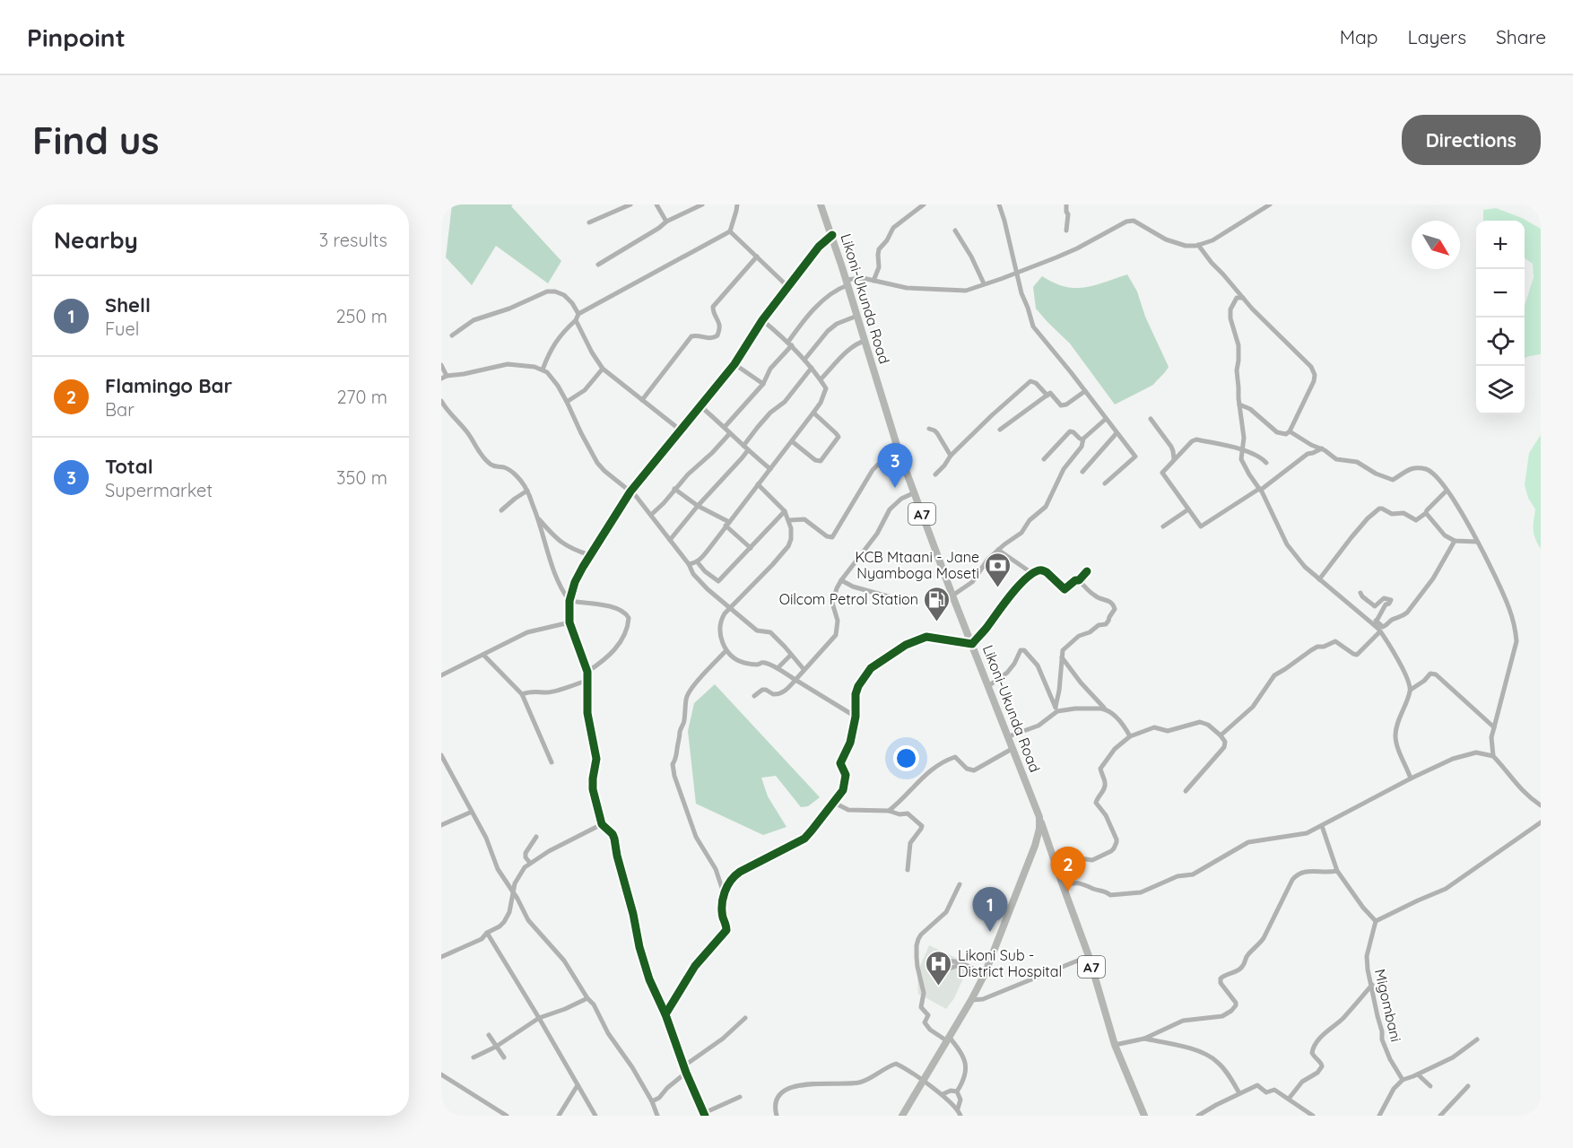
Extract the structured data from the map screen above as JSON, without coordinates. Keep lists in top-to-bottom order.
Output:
{
  "streets": {
    "highway": ["Likoni-Ukunda Road", "A7"],
    "street": ["Migombani"]
  },
  "crossings": [
    ["Likoni-Ukunda Road", "A7"]
  ],
  "places": {
    "bank": ["KCB Mtaani - Jane Nyamboga Moseti"],
    "fuel station": ["Oilcom Petrol Station"],
    "hospital": ["Likoni Sub - District Hospital"]
  },
  "north": "bottom right",
  "page": {
    "header": "Pinpoint",
    "nav": ["Map", "Layers", "Share"],
    "buttons": "Directions",
    "title": "Find us",
    "heading": ["Nearby", "3 results"],
    "map_buttons": ["+", "−"],
    "list": [
      {
        "mark": "1",
        "name": "Shell",
        "note": "Fuel",
        "value": "250 m"
      },
      {
        "mark": "2",
        "name": "Flamingo Bar",
        "note": "Bar",
        "value": "270 m"
      },
      {
        "mark": "3",
        "name": "Total",
        "note": "Supermarket",
        "value": "350 m"
      }
    ],
    "pins": ["3", "2", "1"]
  }
}
